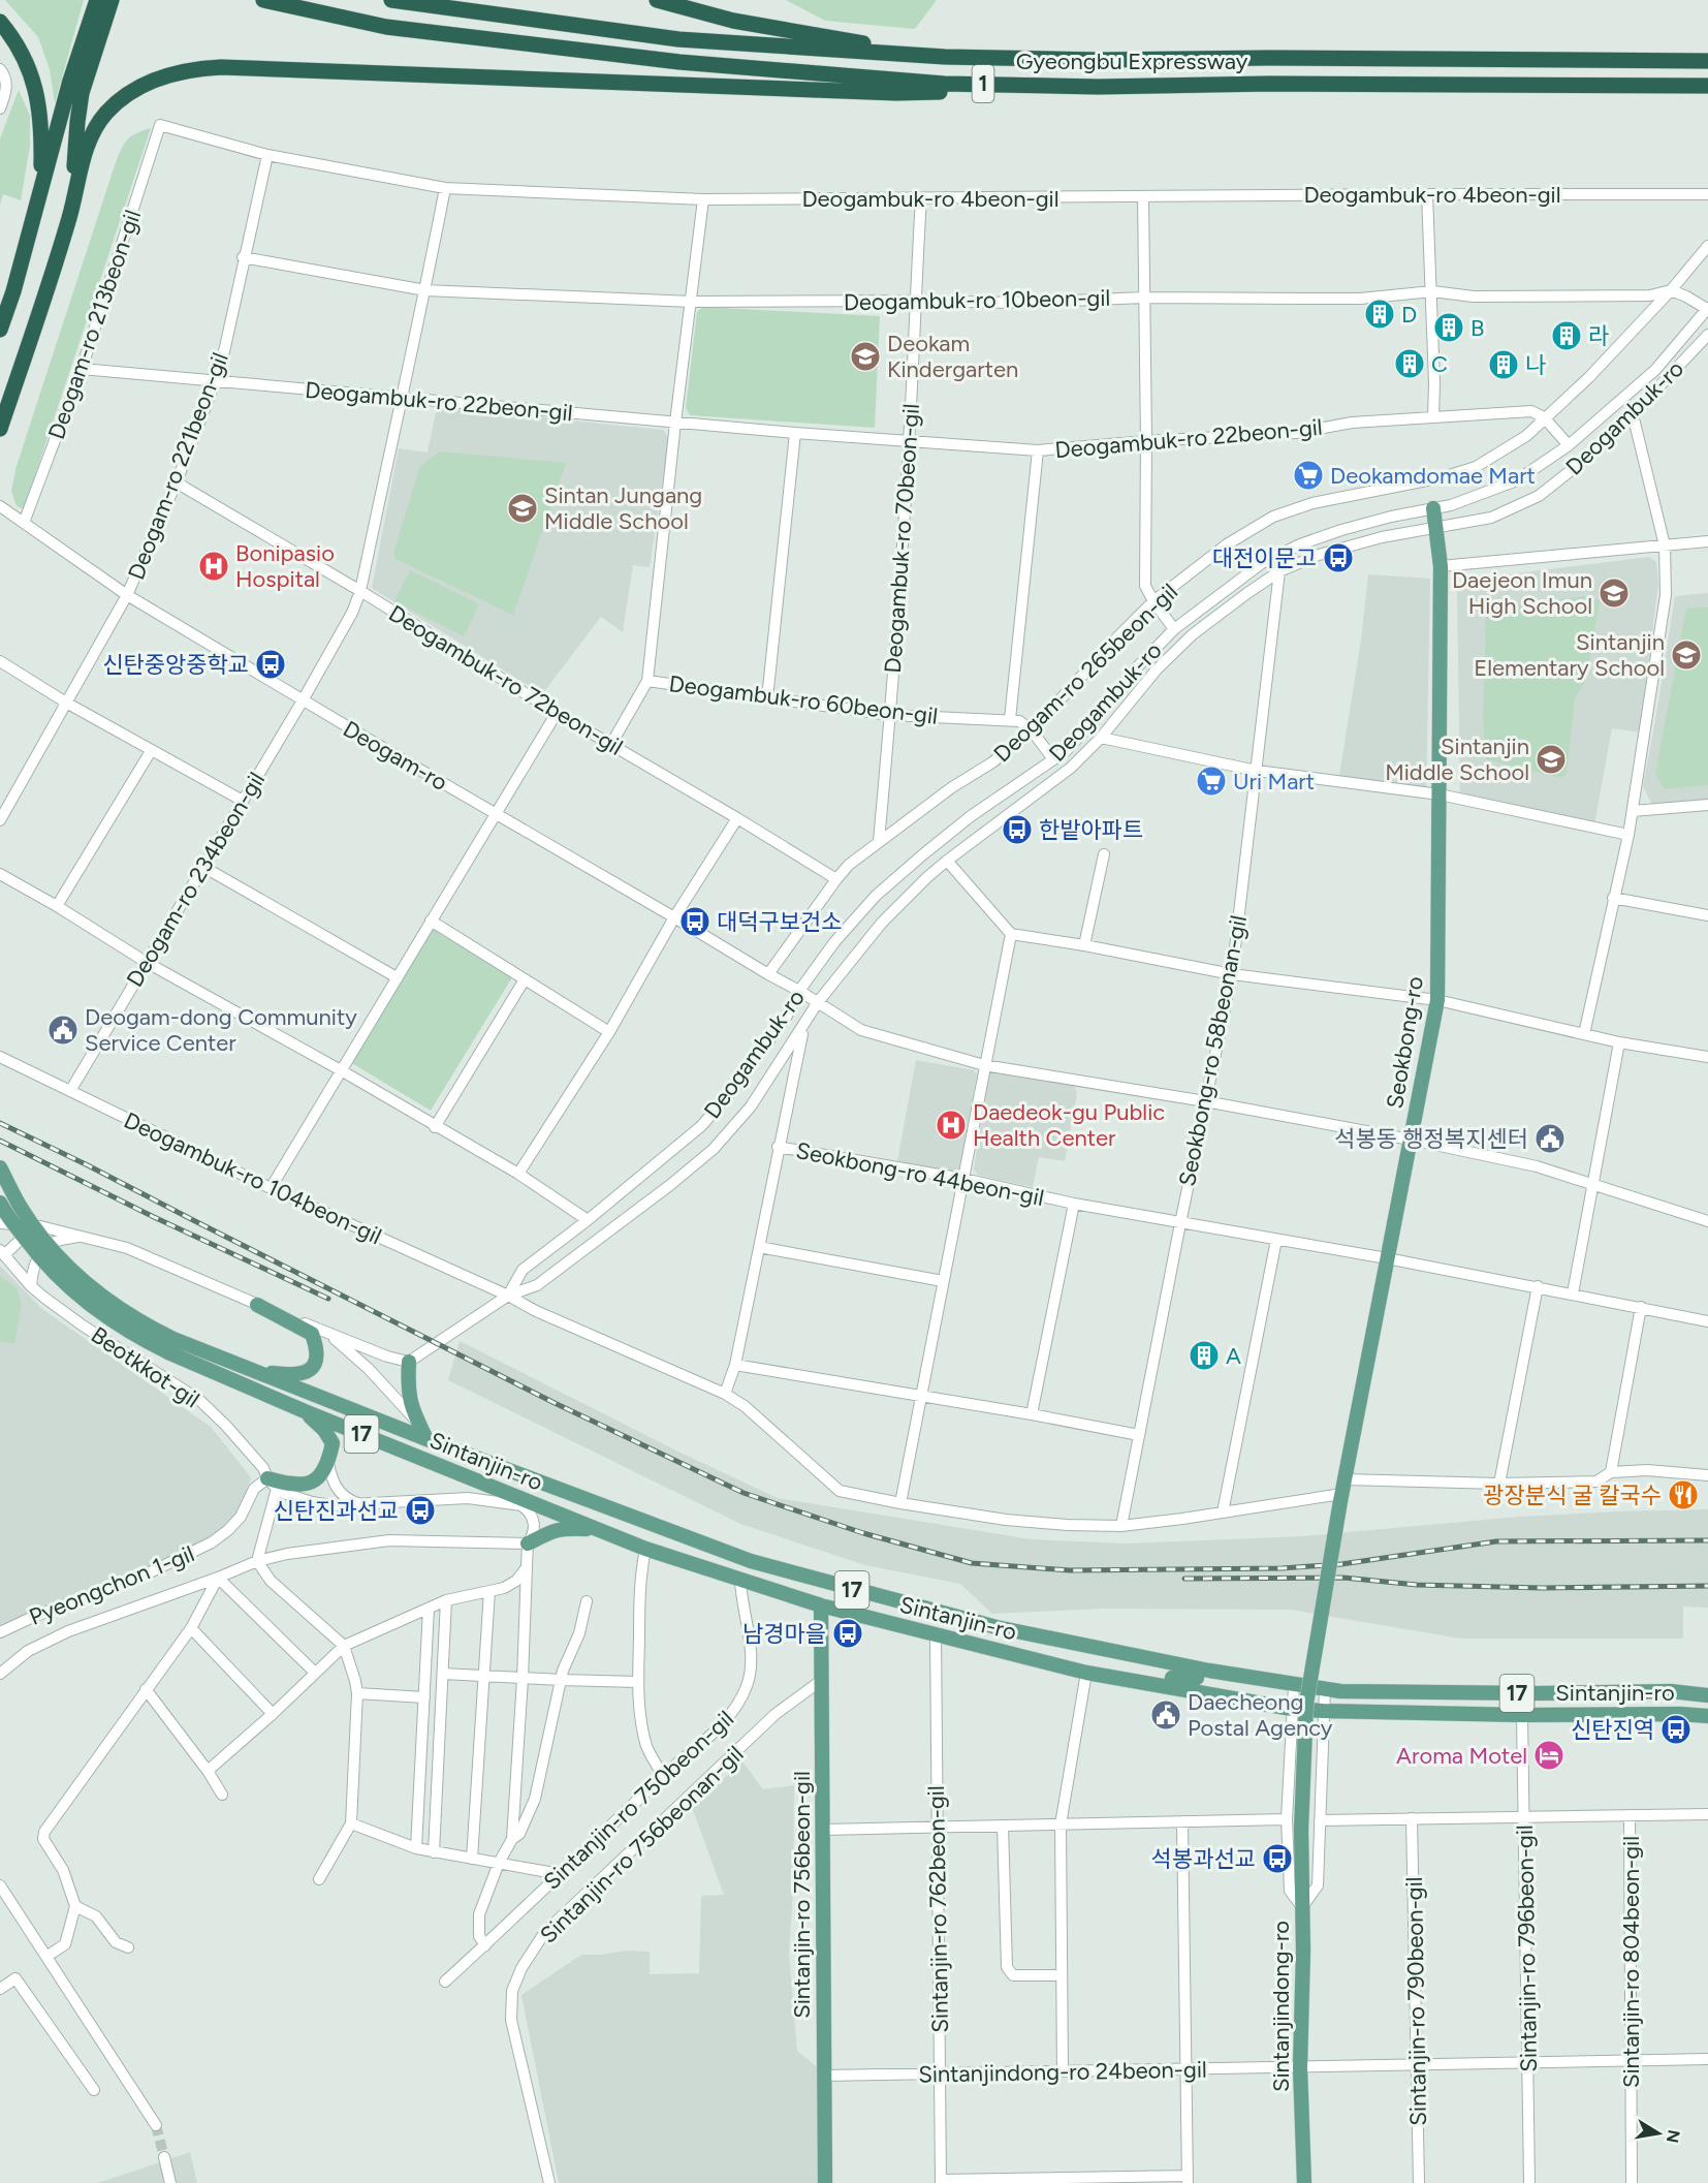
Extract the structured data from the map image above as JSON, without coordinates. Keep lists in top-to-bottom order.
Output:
{
  "streets": {
    "highway": ["Gyeongbu Expressway", "1"],
    "main road": [
      "Seokbong-ro",
      "17",
      "Sintanjin-ro",
      "Sintanjin-ro 756beon-gil",
      "Sintanjindong-ro"
    ],
    "street": [
      "Deogambuk-ro 4beon-gil",
      "Deogambuk-ro 10beon-gil",
      "Deogam-ro 213beon-gil",
      "Deogambuk-ro 22beon-gil",
      "Deogambuk-ro",
      "Deogam-ro 221beon-gil",
      "Deogambuk-ro 70beon-gil",
      "Deogam-ro 265beon-gil",
      "Deogambuk-ro 72beon-gil",
      "Deogambuk-ro 60beon-gil",
      "Deogam-ro",
      "Deogam-ro 234beon-gil",
      "Seokbong-ro 58beonan-gil",
      "Seokbong-ro 44beon-gil",
      "Deogambuk-ro 104beon-gil",
      "Beotkkot-gil",
      "Pyeongchon 1-gil",
      "Sintanjin-ro 750beon-gil",
      "Sintanjin-ro 756beonan-gil",
      "Sintanjin-ro 762beon-gil",
      "Sintanjin-ro 796beon-gil",
      "Sintanjin-ro 804beon-gil",
      "Sintanjin-ro 790beon-gil",
      "Sintanjindong-ro 24beon-gil"
    ]
  },
  "crossings": [
    ["Deogambuk-ro 4beon-gil", "Deogam-ro 213beon-gil"],
    ["Deogambuk-ro 4beon-gil", "Deogam-ro 221beon-gil"],
    ["Deogambuk-ro 4beon-gil", "Deogambuk-ro 70beon-gil"],
    ["Deogambuk-ro 4beon-gil", "Deogam-ro 234beon-gil"],
    ["Deogambuk-ro 10beon-gil", "Deogam-ro 221beon-gil"],
    ["Deogambuk-ro 10beon-gil", "Deogambuk-ro 70beon-gil"],
    ["Deogambuk-ro 10beon-gil", "Deogam-ro 265beon-gil"],
    ["Deogambuk-ro 10beon-gil", "Deogam-ro 234beon-gil"],
    ["Deogam-ro 213beon-gil", "Deogambuk-ro 22beon-gil"],
    ["Deogam-ro 213beon-gil", "Deogam-ro"],
    ["Deogambuk-ro 22beon-gil", "Deogam-ro 221beon-gil"],
    ["Deogambuk-ro 22beon-gil", "Deogambuk-ro 70beon-gil"],
    ["Deogambuk-ro 22beon-gil", "Deogam-ro 265beon-gil"],
    ["Deogambuk-ro 22beon-gil", "Deogam-ro 234beon-gil"],
    ["Deogambuk-ro", "Deogambuk-ro 60beon-gil"],
    ["Deogambuk-ro", "Deogam-ro"],
    ["Deogambuk-ro", "Seokbong-ro"],
    ["Deogambuk-ro", "Seokbong-ro 58beonan-gil"],
    ["Deogambuk-ro", "Seokbong-ro 44beon-gil"],
    ["Deogambuk-ro", "Deogambuk-ro 104beon-gil"],
    ["Deogam-ro 221beon-gil", "Deogambuk-ro 72beon-gil"],
    ["Deogam-ro 221beon-gil", "Deogam-ro"],
    ["Deogambuk-ro 70beon-gil", "Deogam-ro 265beon-gil"],
    ["Deogambuk-ro 70beon-gil", "Deogambuk-ro 60beon-gil"],
    ["Deogam-ro 265beon-gil", "Deogambuk-ro 72beon-gil"],
    ["Deogam-ro 265beon-gil", "Deogambuk-ro 60beon-gil"],
    ["Deogam-ro 265beon-gil", "Deogam-ro"],
    ["Deogambuk-ro 72beon-gil", "Deogam-ro 234beon-gil"],
    ["Deogam-ro", "Deogam-ro 234beon-gil"],
    ["Deogam-ro", "Seokbong-ro"],
    ["Deogam-ro", "Seokbong-ro 58beonan-gil"],
    ["Deogam-ro 234beon-gil", "Deogambuk-ro 104beon-gil"],
    ["Seokbong-ro", "Seokbong-ro 44beon-gil"],
    ["Seokbong-ro", "Deogambuk-ro 104beon-gil"],
    ["Seokbong-ro", "Sintanjindong-ro"],
    ["Seokbong-ro 58beonan-gil", "Seokbong-ro 44beon-gil"],
    ["Seokbong-ro 58beonan-gil", "Deogambuk-ro 104beon-gil"],
    ["Deogambuk-ro 104beon-gil", "Sintanjindong-ro"],
    ["Beotkkot-gil", "Pyeongchon 1-gil"],
    ["17", "Sintanjin-ro"],
    ["Sintanjin-ro", "Sintanjin-ro 750beon-gil"],
    ["Sintanjin-ro", "Sintanjin-ro 756beon-gil"],
    ["Sintanjin-ro", "Sintanjin-ro 762beon-gil"],
    ["Sintanjin-ro", "Sintanjin-ro 796beon-gil"],
    ["Sintanjin-ro 756beonan-gil", "Sintanjin-ro 756beon-gil"],
    ["Sintanjin-ro 756beon-gil", "Sintanjindong-ro 24beon-gil"],
    ["Sintanjin-ro 762beon-gil", "Sintanjindong-ro 24beon-gil"],
    ["Sintanjin-ro 796beon-gil", "Sintanjindong-ro 24beon-gil"],
    ["Sintanjin-ro 804beon-gil", "Sintanjindong-ro 24beon-gil"],
    ["Sintanjin-ro 790beon-gil", "Sintanjindong-ro 24beon-gil"],
    ["Sintanjindong-ro", "Sintanjindong-ro 24beon-gil"]
  ],
  "places": {
    "building": [
      "D",
      "B",
      "라",
      "C",
      "나",
      "A"
    ],
    "school or university": [
      "Deokam Kindergarten",
      "Sintan Jungang Middle School",
      "Daejeon Imun High School",
      "Sintanjin Elementary School",
      "Sintanjin Middle School"
    ],
    "supermarket": ["Deokamdomae Mart", "Uri Mart"],
    "bus stop": [
      "대전이문고",
      "신탄중앙중학교",
      "한밭아파트",
      "대덕구보건소",
      "신탄진과선교",
      "남경마을",
      "신탄진역",
      "석봉과선교"
    ],
    "hospital": ["Bonipasio Hospital", "Daedeok-gu Public Health Center"],
    "public building": ["Deogam-dong Community Service Center", "석봉동 행정복지센터", "Daecheong Postal Agency"],
    "restaurant": ["광장분식 굴 칼국수"],
    "hotel": ["Aroma Motel"]
  },
  "north": "right"
}
